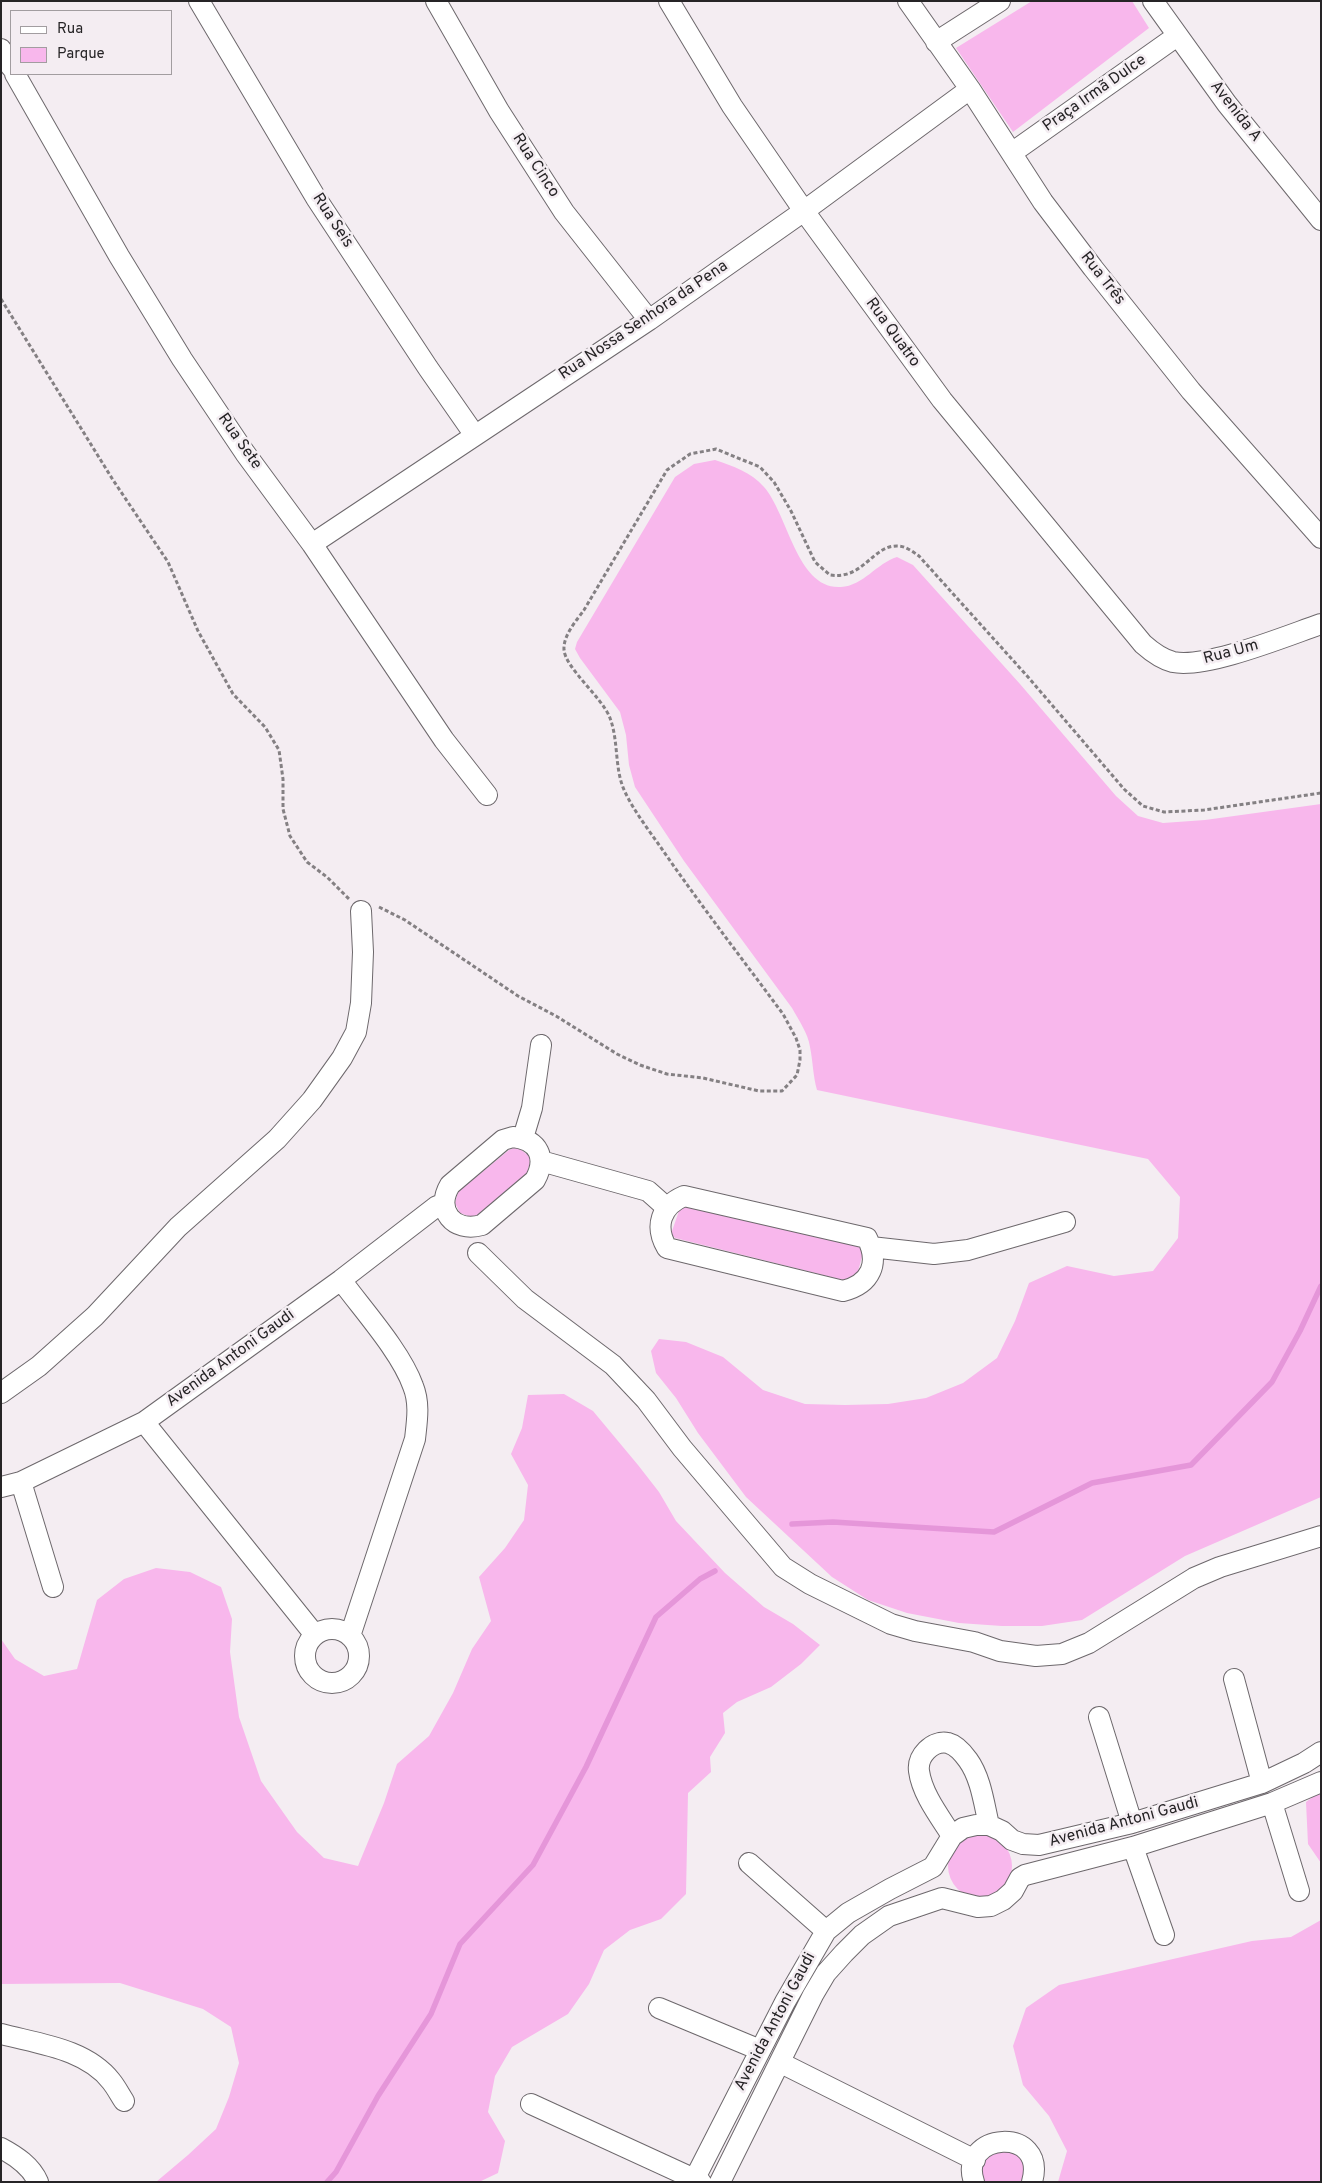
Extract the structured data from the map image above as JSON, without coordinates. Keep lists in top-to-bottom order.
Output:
{
  "streets": {
    "street": [
      "Praça Irmã Dulce",
      "Avenida A",
      "Rua Cinco",
      "Rua Seis",
      "Rua Três",
      "Rua Nossa Senhora da Pena",
      "Rua Quatro",
      "Rua Sete",
      "Rua Um",
      "Avenida Antoni Gaudi"
    ]
  },
  "crossings": [
    ["Praça Irmã Dulce", "Avenida A"],
    ["Praça Irmã Dulce", "Rua Três"],
    ["Rua Cinco", "Rua Nossa Senhora da Pena"],
    ["Rua Seis", "Rua Nossa Senhora da Pena"],
    ["Rua Três", "Rua Nossa Senhora da Pena"],
    ["Rua Nossa Senhora da Pena", "Rua Quatro"],
    ["Rua Nossa Senhora da Pena", "Rua Sete"],
    ["Rua Quatro", "Rua Um"]
  ],
  "legend": ["Rua", "Parque"]
}
